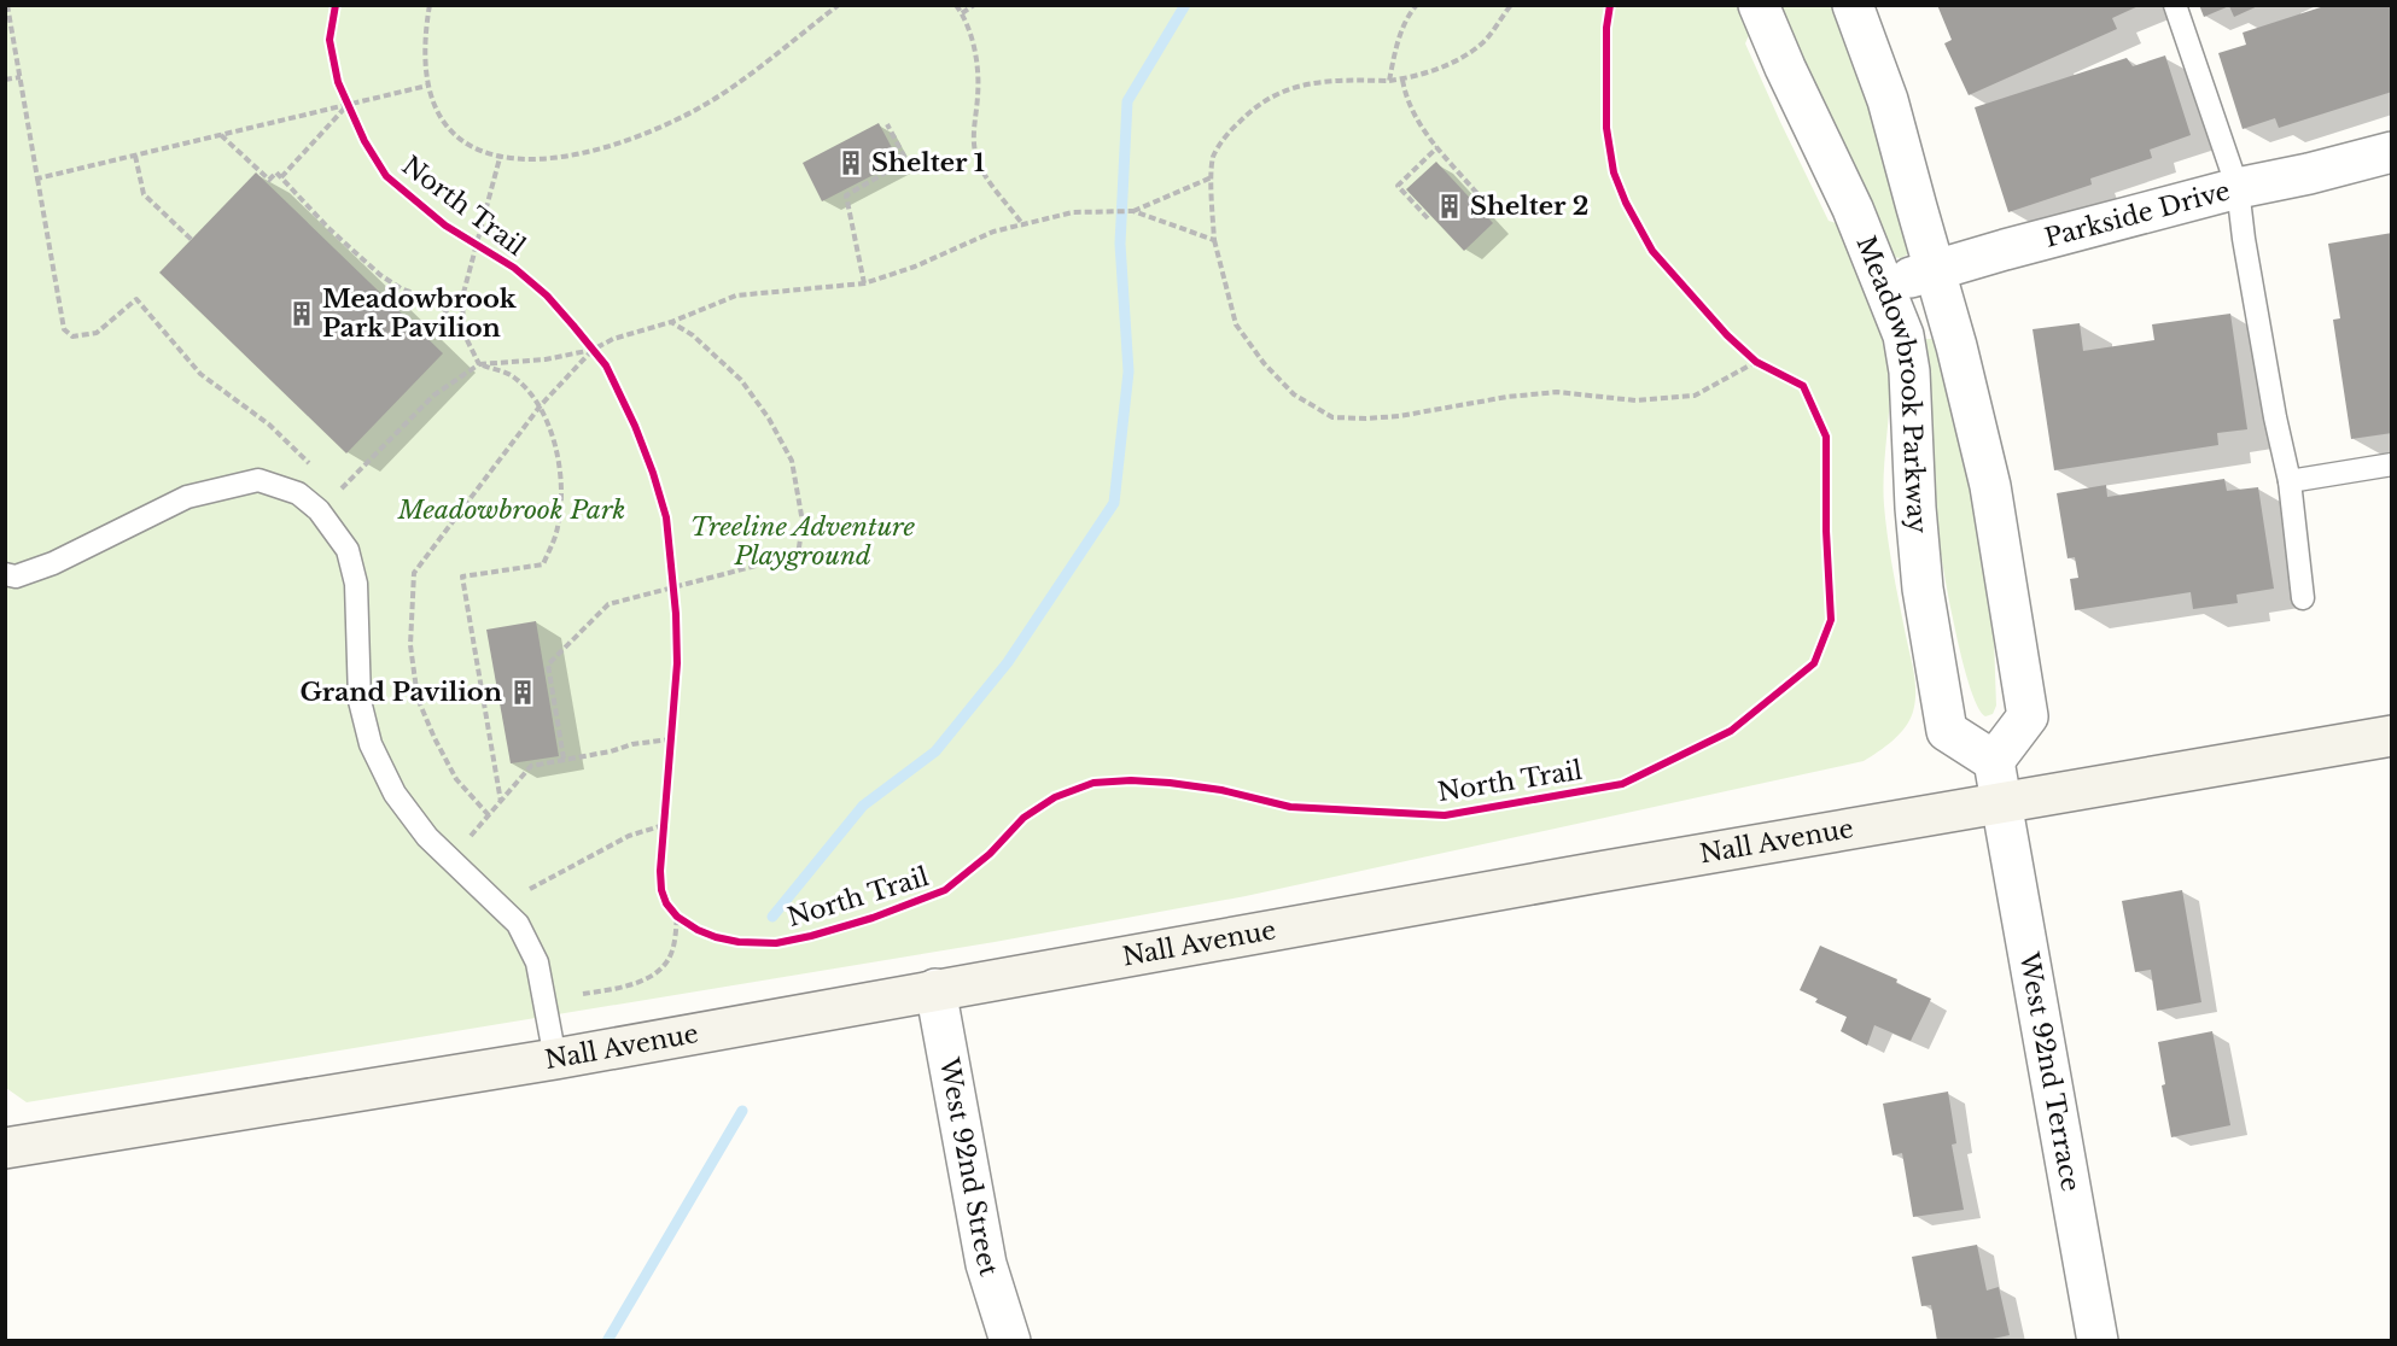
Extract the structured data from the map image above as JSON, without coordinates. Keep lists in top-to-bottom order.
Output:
{
  "streets": {
    "main road": ["Nall Avenue"],
    "street": [
      "Parkside Drive",
      "Meadowbrook Parkway",
      "West 92nd Terrace",
      "West 92nd Street"
    ],
    "cycle path": ["North Trail"]
  },
  "crossings": [
    ["Parkside Drive", "Meadowbrook Parkway"],
    ["Nall Avenue", "West 92nd Terrace"],
    ["Nall Avenue", "West 92nd Street"]
  ],
  "parks": ["Meadowbrook Park", "Treeline Adventure Playground"],
  "places": {
    "building": [
      "Shelter 1",
      "Shelter 2",
      "Meadowbrook Park Pavilion",
      "Grand Pavilion"
    ]
  }
}
